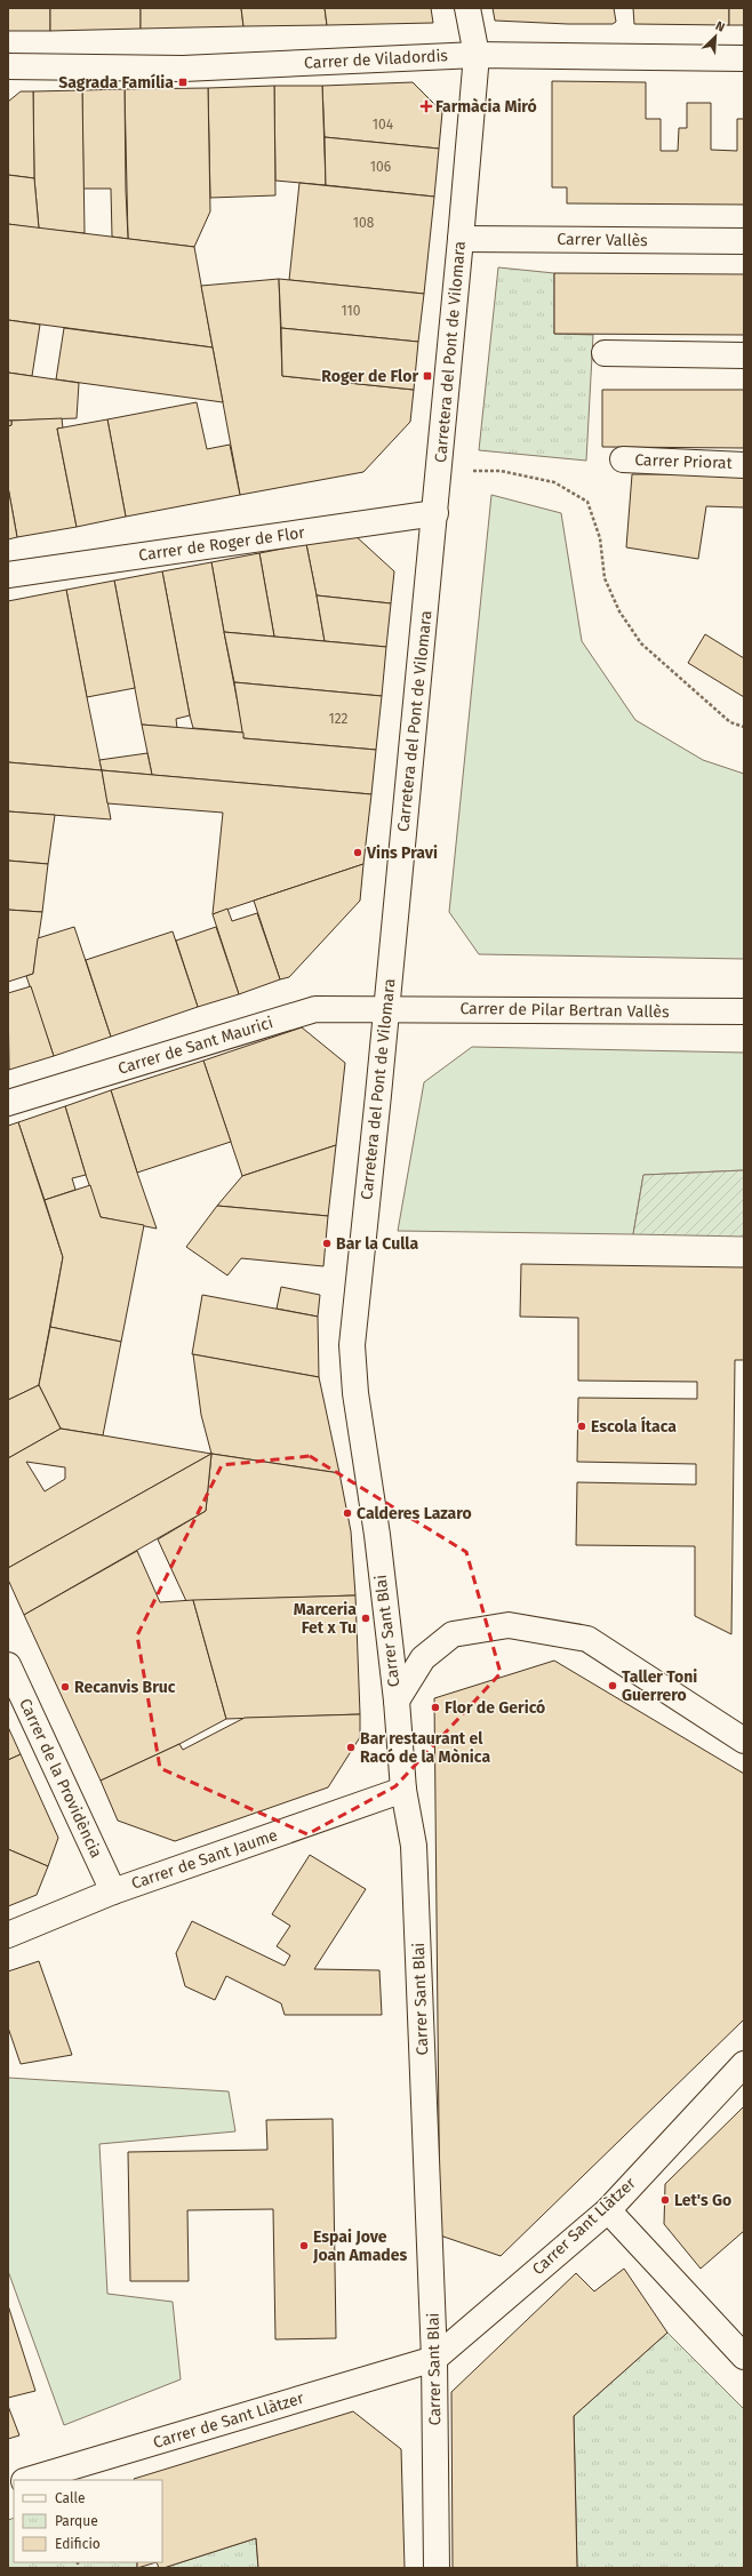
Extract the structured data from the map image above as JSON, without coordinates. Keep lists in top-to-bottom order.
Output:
{
  "streets": {
    "street": [
      "Carrer de Viladordis",
      "Carrer Vallès",
      "Carretera del Pont de Vilomara",
      "Carrer Priorat",
      "Carrer de Roger de Flor",
      "Carrer de Pilar Bertran Vallès",
      "Carrer de Sant Maurici",
      "Carrer Sant Blai",
      "Carrer de la Providència",
      "Carrer de Sant Jaume",
      "Carrer Sant Llàtzer",
      "Carrer de Sant Llàtzer"
    ]
  },
  "crossings": [
    ["Carrer de Viladordis", "Carretera del Pont de Vilomara"],
    ["Carrer Vallès", "Carretera del Pont de Vilomara"],
    ["Carretera del Pont de Vilomara", "Carrer de Roger de Flor"],
    ["Carretera del Pont de Vilomara", "Carrer de Pilar Bertran Vallès"],
    ["Carretera del Pont de Vilomara", "Carrer de Sant Maurici"],
    ["Carretera del Pont de Vilomara", "Carrer Sant Blai"],
    ["Carrer de Pilar Bertran Vallès", "Carrer de Sant Maurici"],
    ["Carrer Sant Blai", "Carrer de Sant Jaume"],
    ["Carrer Sant Blai", "Carrer Sant Llàtzer"],
    ["Carrer Sant Blai", "Carrer de Sant Llàtzer"],
    ["Carrer de la Providència", "Carrer de Sant Jaume"],
    ["Carrer Sant Llàtzer", "Carrer de Sant Llàtzer"]
  ],
  "places": {
    "transit": ["Sagrada Família", "Roger de Flor"],
    "health": ["Farmàcia Miró"],
    "other": [
      "Vins Pravi",
      "Bar la Culla",
      "Escola Ítaca",
      "Calderes Lazaro",
      "Marceria Fet x Tu",
      "Taller Toni Guerrero",
      "Recanvis Bruc",
      "Flor de Gericó",
      "Bar restaurant el Racó de la Mònica",
      "Let's Go",
      "Espai Jove Joan Amades"
    ]
  },
  "house_numbers": [
    "104",
    "106",
    "108",
    "110",
    "122"
  ],
  "legend": ["Calle", "Parque", "Edificio"],
  "north": "top right"
}
